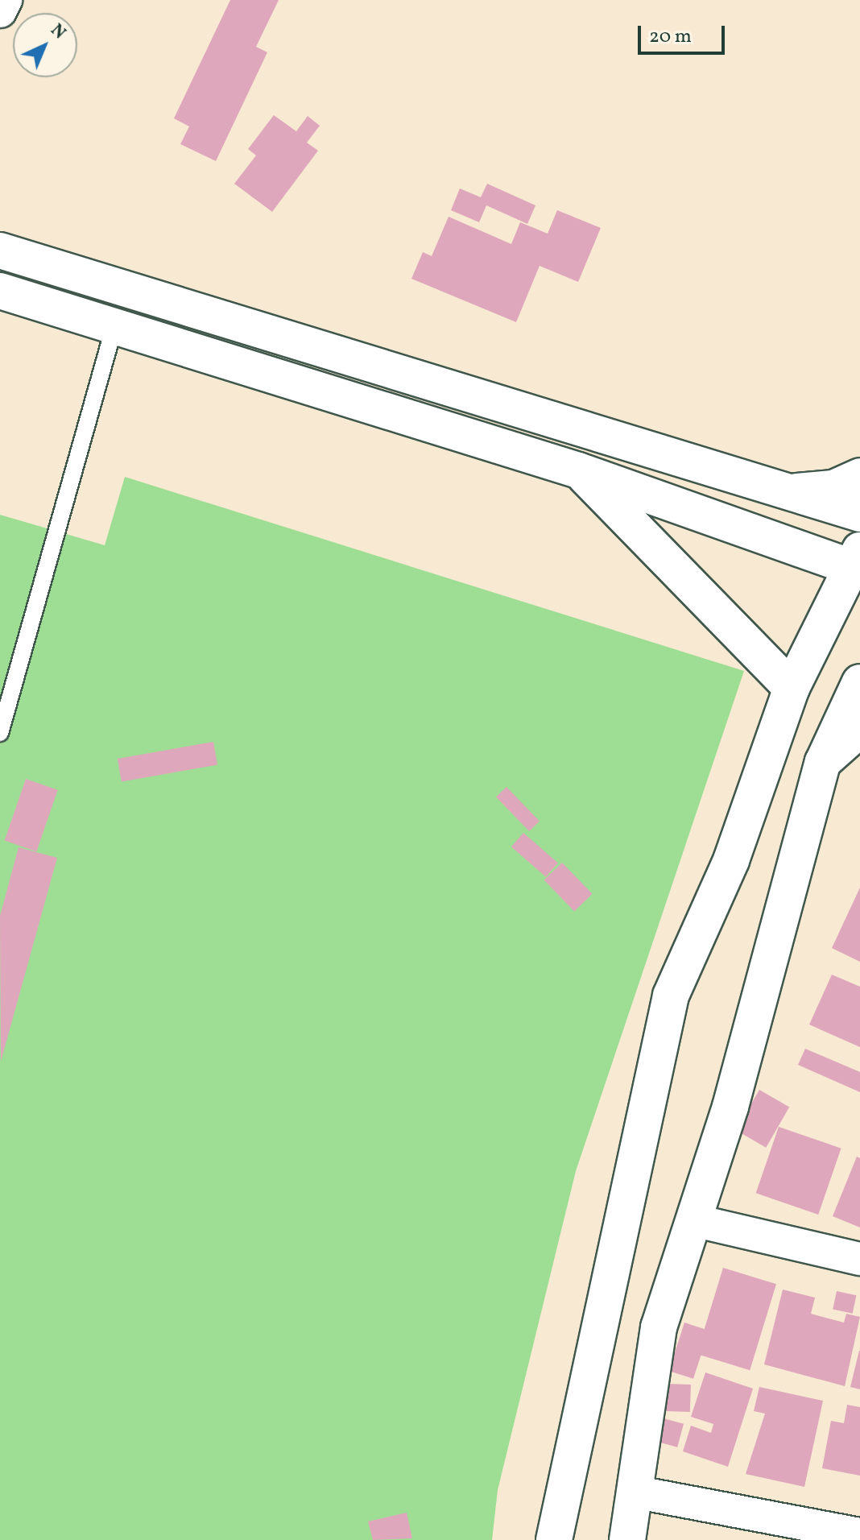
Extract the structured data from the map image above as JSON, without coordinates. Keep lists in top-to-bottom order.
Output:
{
  "scale_bar": "20 m",
  "north": "top right"
}
